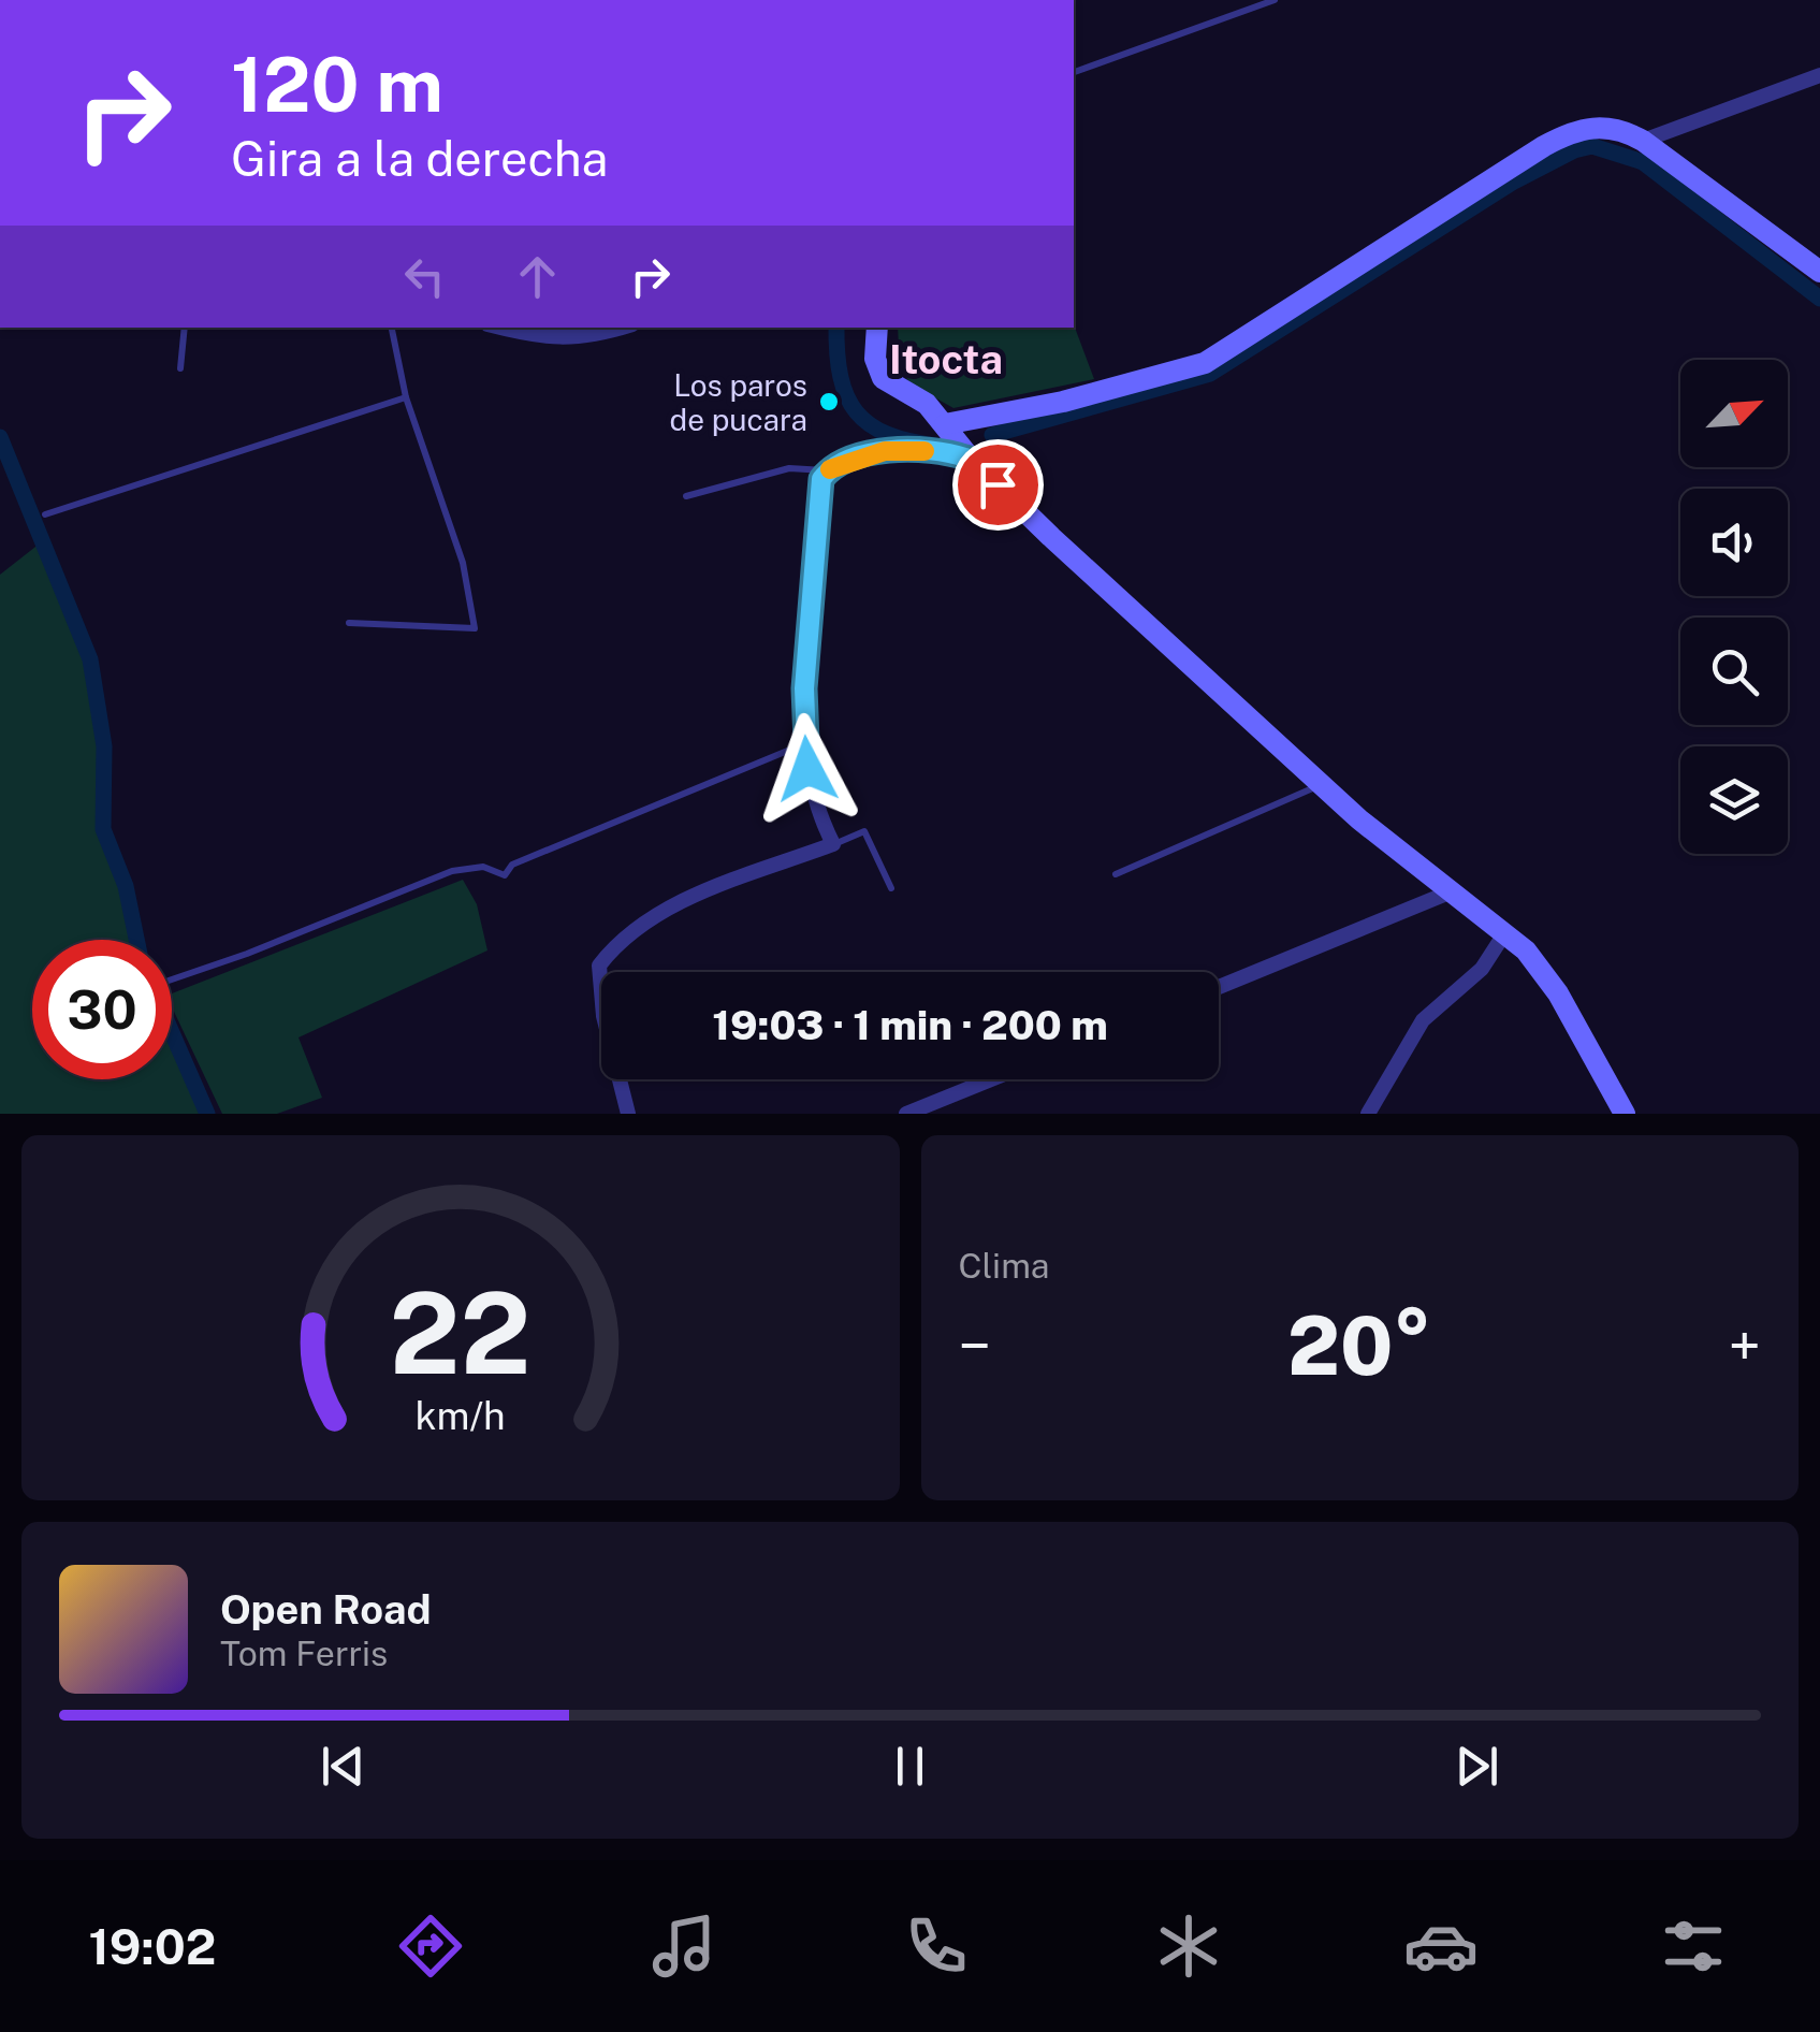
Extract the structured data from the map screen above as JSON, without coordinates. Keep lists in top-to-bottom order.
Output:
{
  "districts": ["Itocta"],
  "places": ["Los paros de pucara"],
  "north": "top right",
  "page": {
    "turn": ["120 m", "Gira a la derecha"],
    "limit": "30",
    "trip": "19:03 · 1 min · 200 m",
    "tile": "Clima",
    "heat": ["−", "20°", "+"],
    "song": ["Open Road", "Tom Ferris"],
    "tabs": "19:02",
    "gauge": ["22", "km/h"]
  }
}
